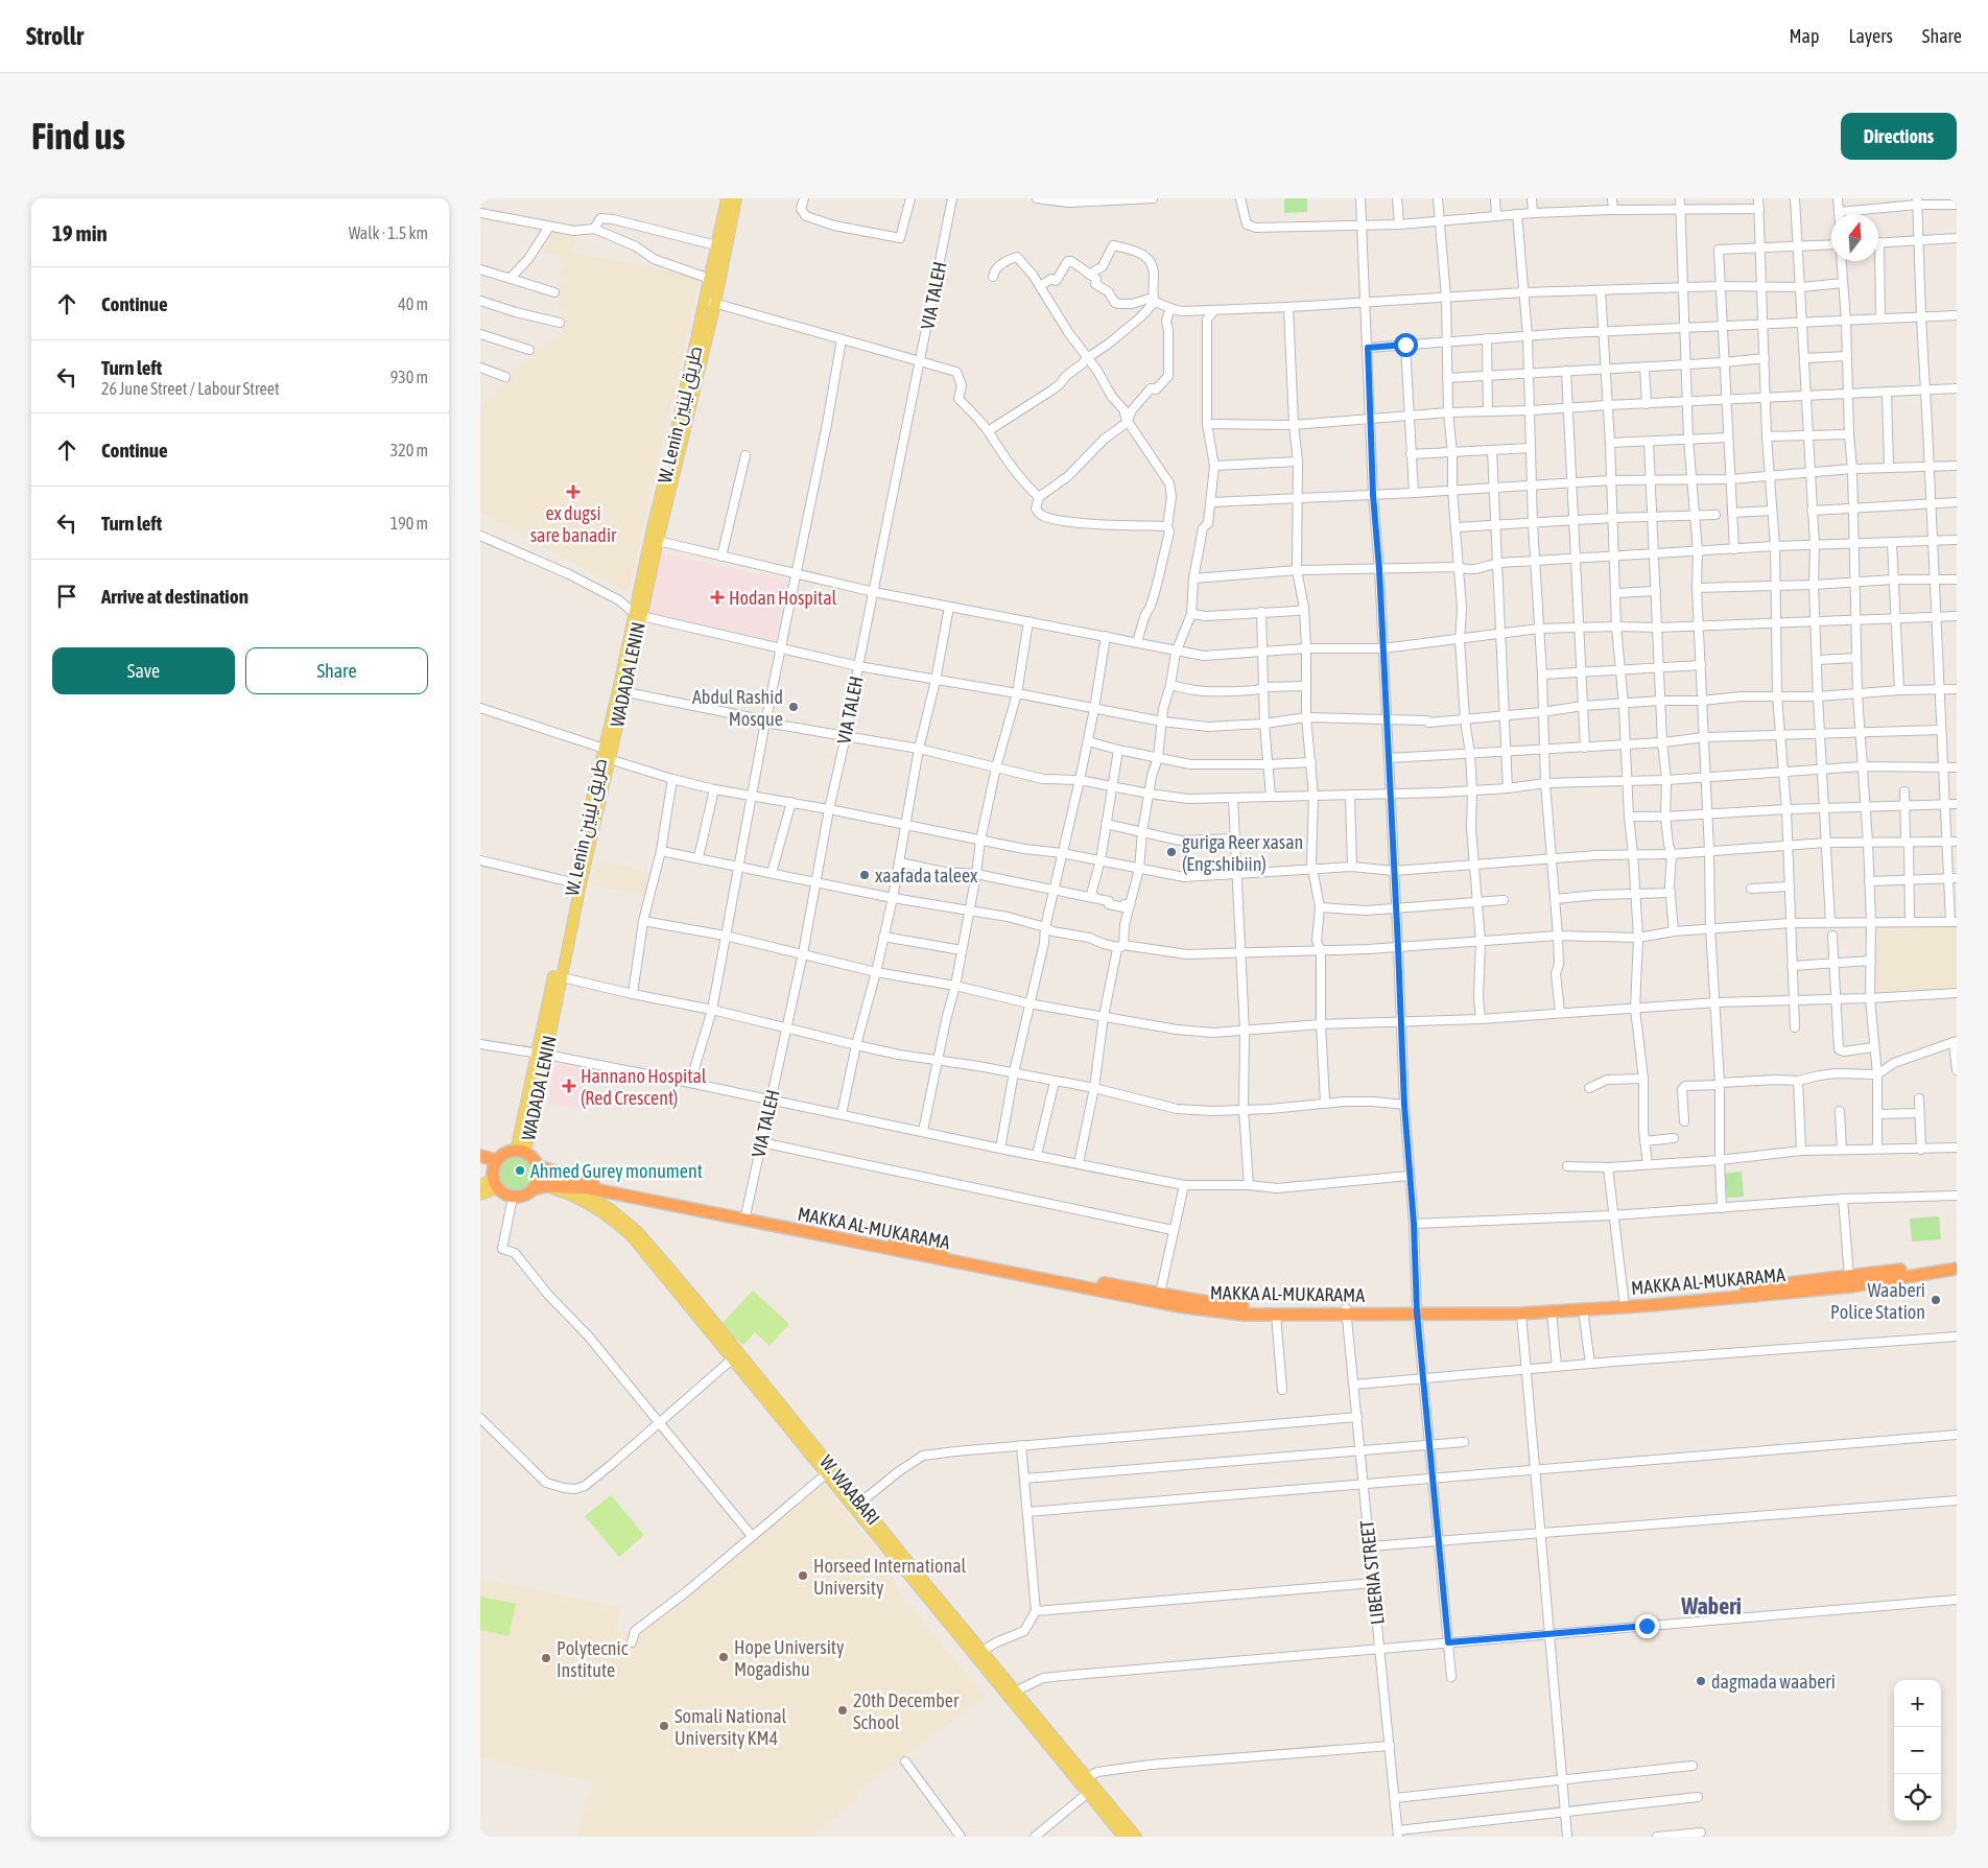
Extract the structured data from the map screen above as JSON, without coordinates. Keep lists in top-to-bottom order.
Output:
{
  "streets": {
    "highway": ["MAKKA AL-MUKARAMA"],
    "main road": ["W. Lenin طريق لينين", "WADADA LENIN", "W. WAABARI"],
    "street": ["VIA TALEH", "LIBERIA STREET"]
  },
  "crossings": [
    ["VIA TALEH", "MAKKA AL-MUKARAMA"],
    ["W. Lenin طريق لينين", "WADADA LENIN"],
    ["WADADA LENIN", "MAKKA AL-MUKARAMA"],
    ["WADADA LENIN", "W. WAABARI"],
    ["MAKKA AL-MUKARAMA", "W. WAABARI"],
    ["MAKKA AL-MUKARAMA", "LIBERIA STREET"]
  ],
  "districts": ["Waberi"],
  "places": {
    "health": ["ex dugsi sare banadir", "Hodan Hospital", "Hannano Hospital (Red Crescent)"],
    "other": [
      "Abdul Rashid Mosque",
      "guriga Reer xasan (Eng:shibiin)",
      "xaafada taleex",
      "Ahmed Gurey monument",
      "Waaberi Police Station",
      "Horseed International University",
      "Hope University Mogadishu",
      "Polytecnic Institute",
      "dagmada waaberi",
      "20th December School",
      "Somali National University KM4"
    ]
  },
  "north": "top",
  "page": {
    "header": "Strollr",
    "nav": ["Map", "Layers", "Share"],
    "buttons": [
      "Directions",
      ["Save", "Share"]
    ],
    "title": "Find us",
    "heading": ["19 min", "Walk · 1.5 km"],
    "list": [
      ["Continue", "40 m"],
      ["Turn left", "26 June Street / Labour Street", "930 m"],
      ["Continue", "320 m"],
      ["Turn left", "190 m"],
      "Arrive at destination"
    ],
    "map_buttons": ["+", "−"]
  }
}
